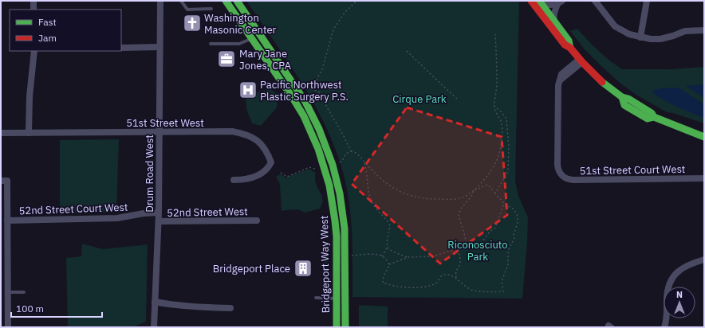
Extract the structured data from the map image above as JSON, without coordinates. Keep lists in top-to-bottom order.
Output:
{
  "streets": {
    "main road": ["Bridgeport Way West"],
    "street": [
      "51st Street West",
      "51st Street Court West",
      "Drum Road West",
      "52nd Street Court West",
      "52nd Street West"
    ]
  },
  "crossings": [
    ["51st Street West", "Drum Road West"],
    ["Drum Road West", "52nd Street Court West"],
    ["Drum Road West", "52nd Street West"]
  ],
  "parks": ["Cirque Park", "Riconosciuto Park"],
  "places": {
    "church": ["Washington Masonic Center"],
    "office": ["Mary Jane Jones, CPA"],
    "hospital": ["Pacific Northwest Plastic Surgery P.S."],
    "building": ["Bridgeport Place"]
  },
  "legend": ["Fast", "Jam"],
  "scale_bar": "100 m",
  "north": "top"
}
